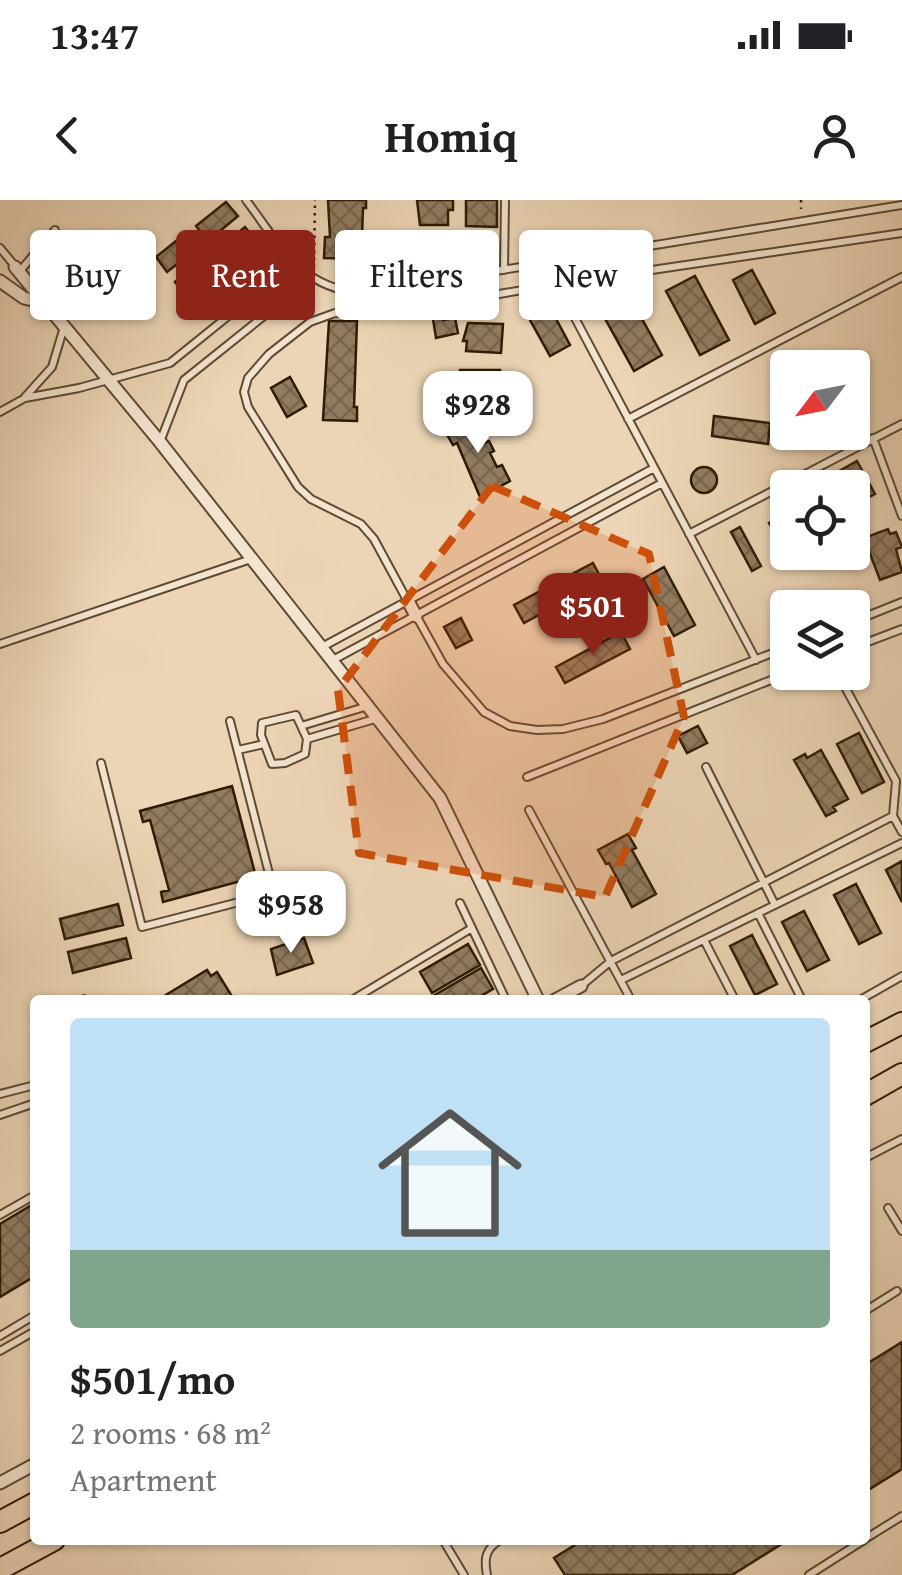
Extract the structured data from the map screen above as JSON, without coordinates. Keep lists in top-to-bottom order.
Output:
{
  "north": "bottom left",
  "page": {
    "status": "13:47",
    "header": "Homiq",
    "chip": [
      "Buy",
      "Rent",
      "Filters",
      "New"
    ],
    "price": ["$928", "$501", "$958"],
    "list": [
      {
        "name": "$501/mo",
        "note": "2 rooms · 68 m² · Apartment"
      }
    ]
  }
}
